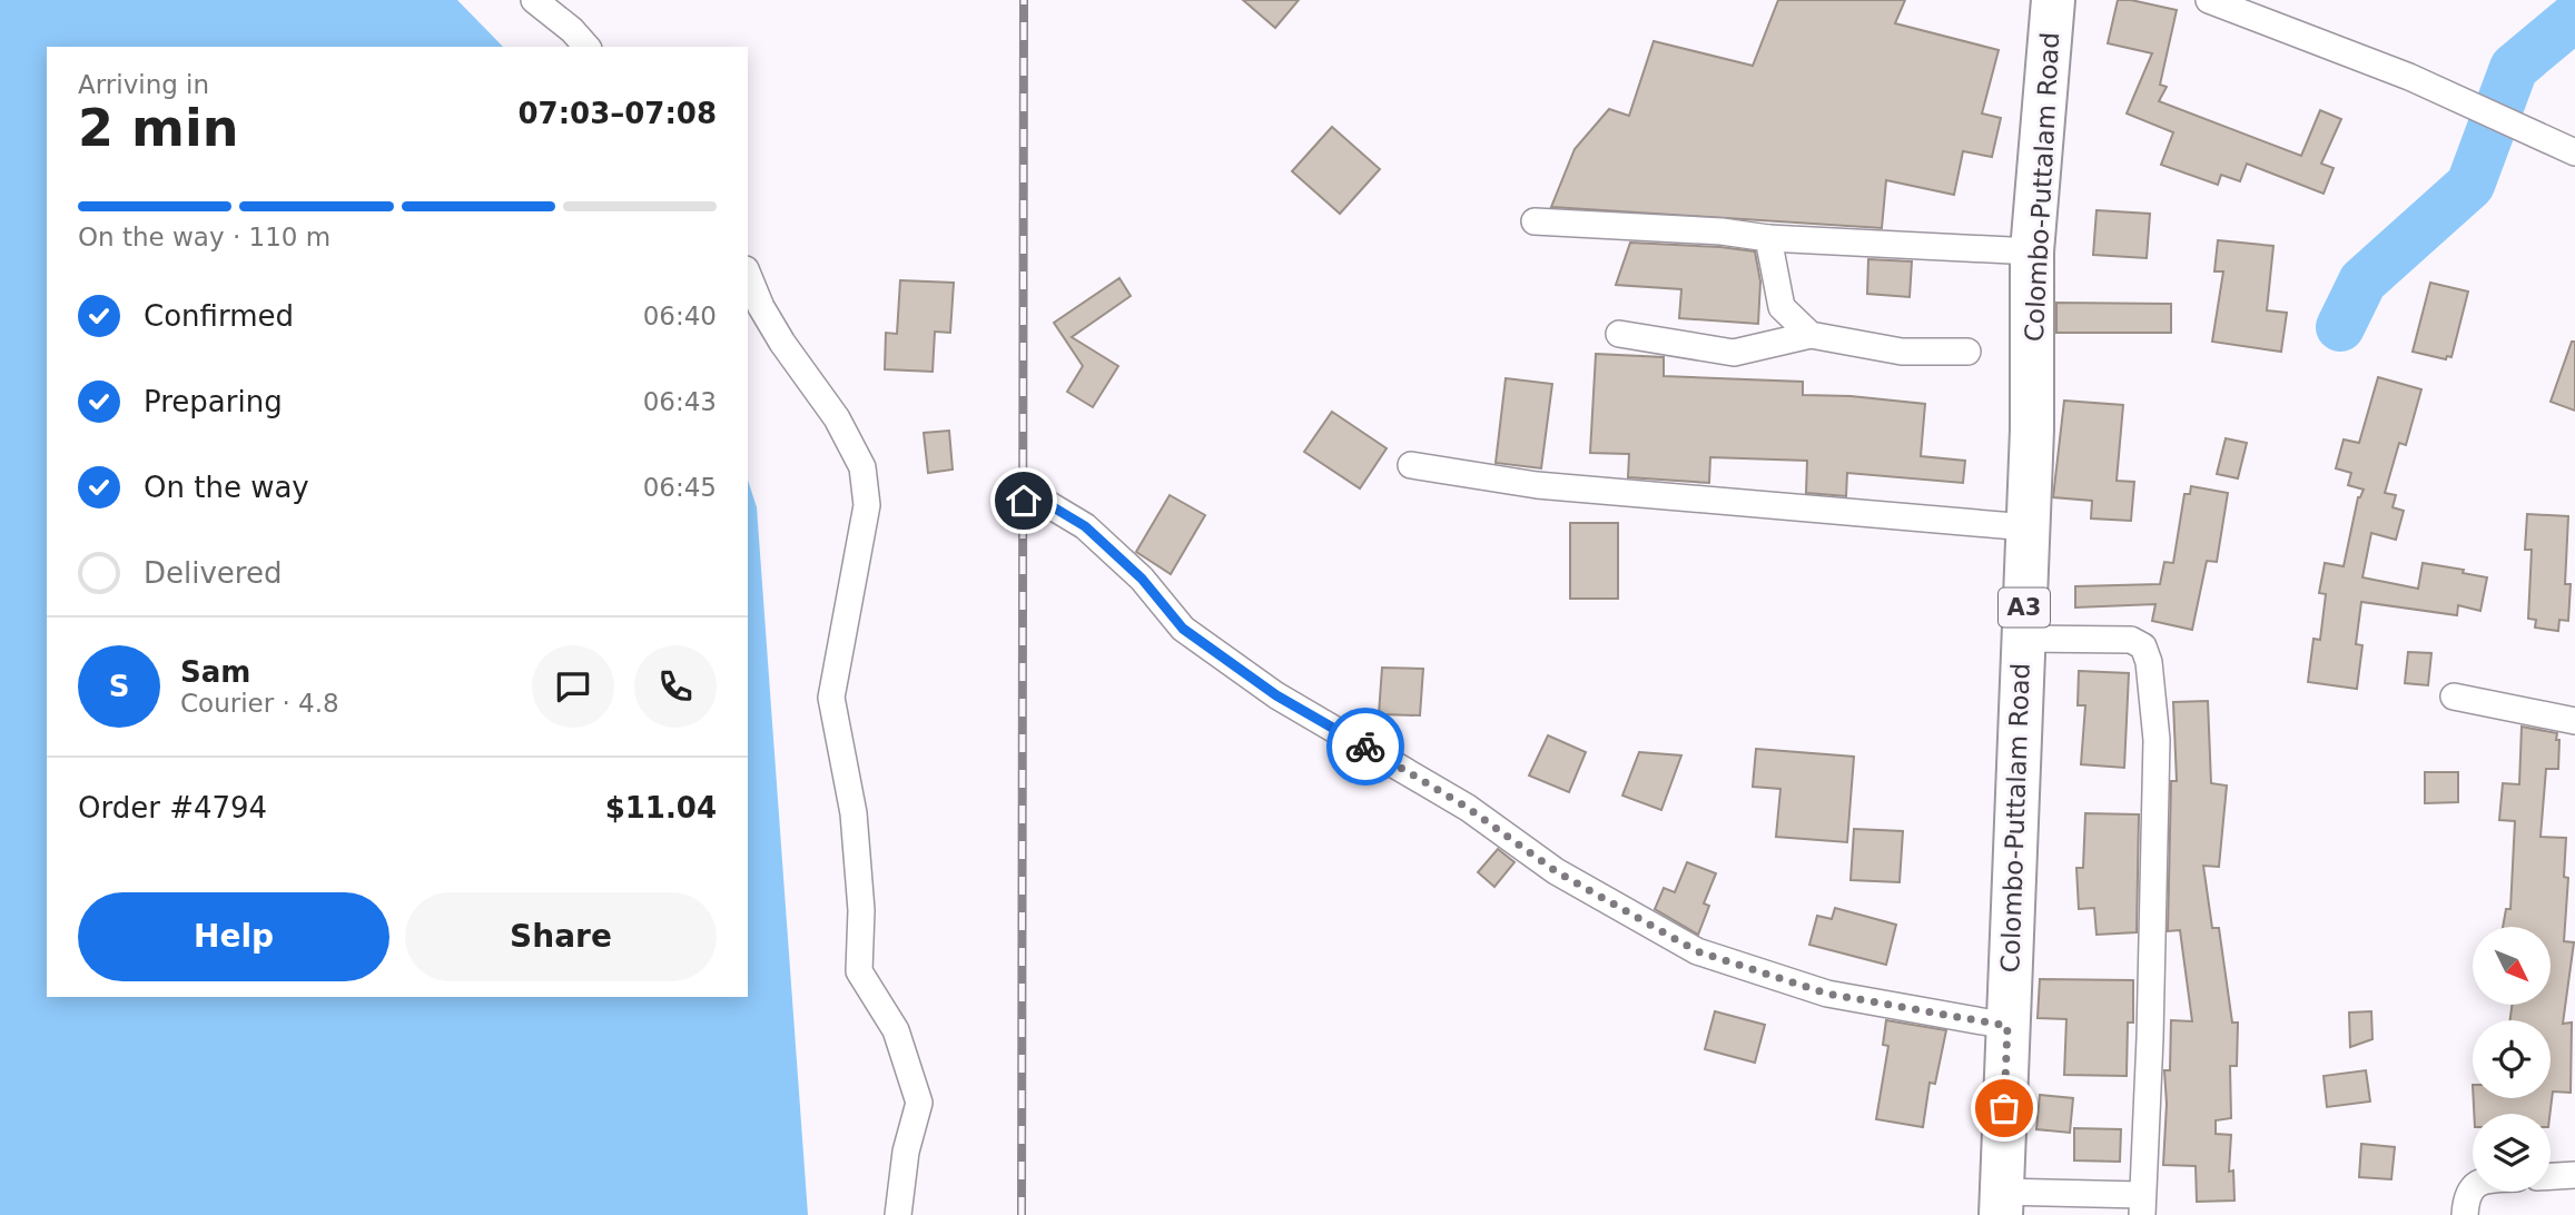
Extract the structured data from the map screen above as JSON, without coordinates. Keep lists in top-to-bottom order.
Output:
{
  "streets": {
    "highway": ["Colombo-Puttalam Road", "A3"]
  },
  "north": "bottom right",
  "page": {
    "heading": ["2 min", "Arriving in", "07:03–07:08"],
    "panel": [
      "Sam",
      "Courier · 4.8",
      "Order #4794",
      "$11.04"
    ],
    "bar": "On the way · 110 m",
    "list": [
      ["Confirmed", "06:40"],
      ["Preparing", "06:43"],
      ["On the way", "06:45"],
      "Delivered"
    ],
    "round": "S",
    "buttons": ["Help", "Share"]
  }
}
